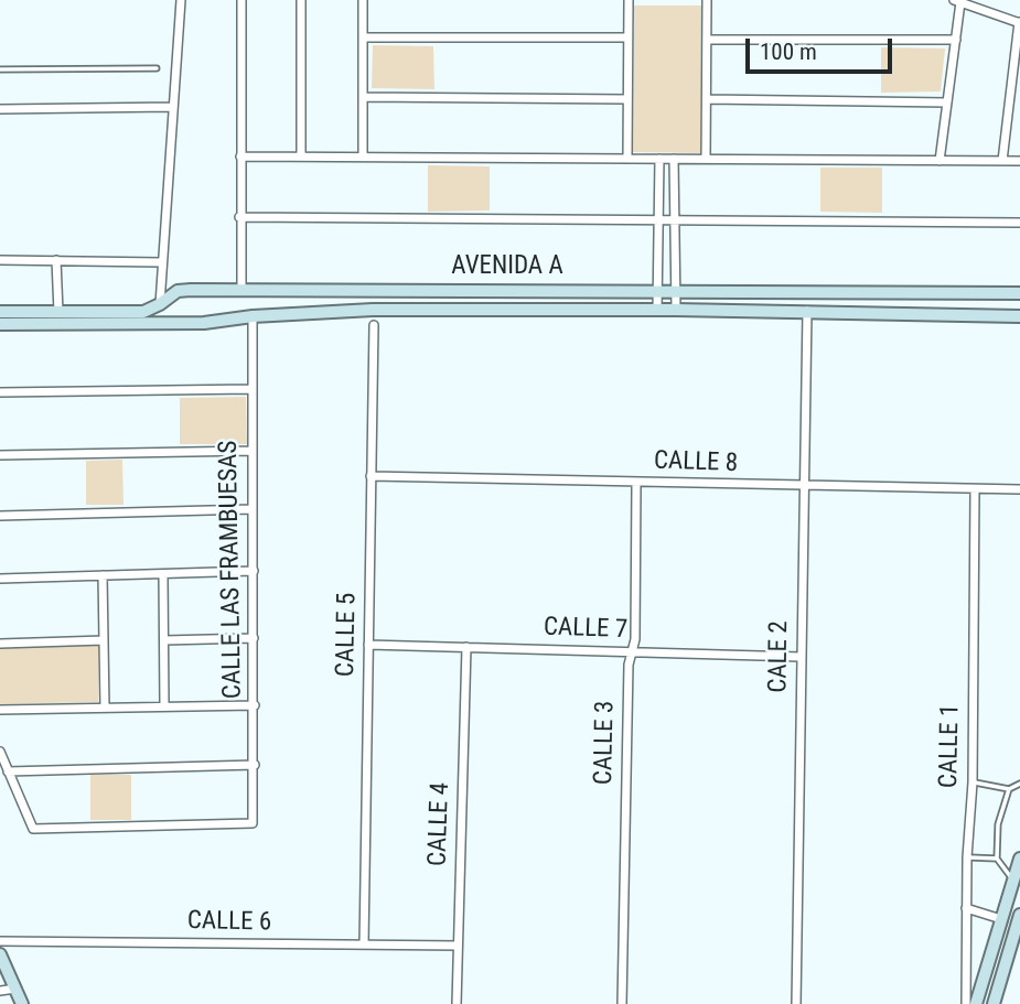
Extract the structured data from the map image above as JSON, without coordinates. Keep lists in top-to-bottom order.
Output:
{
  "streets": {
    "street": [
      "AVENIDA A",
      "CALLE 8",
      "CALLE LAS FRAMBUESAS",
      "CALLE 7",
      "CALLE 5",
      "CALE 2",
      "CALLE 3",
      "CALLE 1",
      "CALLE 4",
      "CALLE 6"
    ]
  },
  "crossings": [
    ["AVENIDA A", "CALLE LAS FRAMBUESAS"],
    ["AVENIDA A", "CALE 2"],
    ["CALLE 8", "CALLE 5"],
    ["CALLE 8", "CALE 2"],
    ["CALLE 8", "CALLE 3"],
    ["CALLE 8", "CALLE 1"],
    ["CALLE 7", "CALLE 5"],
    ["CALLE 7", "CALE 2"],
    ["CALLE 7", "CALLE 3"],
    ["CALLE 7", "CALLE 4"],
    ["CALLE 5", "CALLE 6"],
    ["CALLE 4", "CALLE 6"]
  ],
  "scale_bar": "100 m"
}
